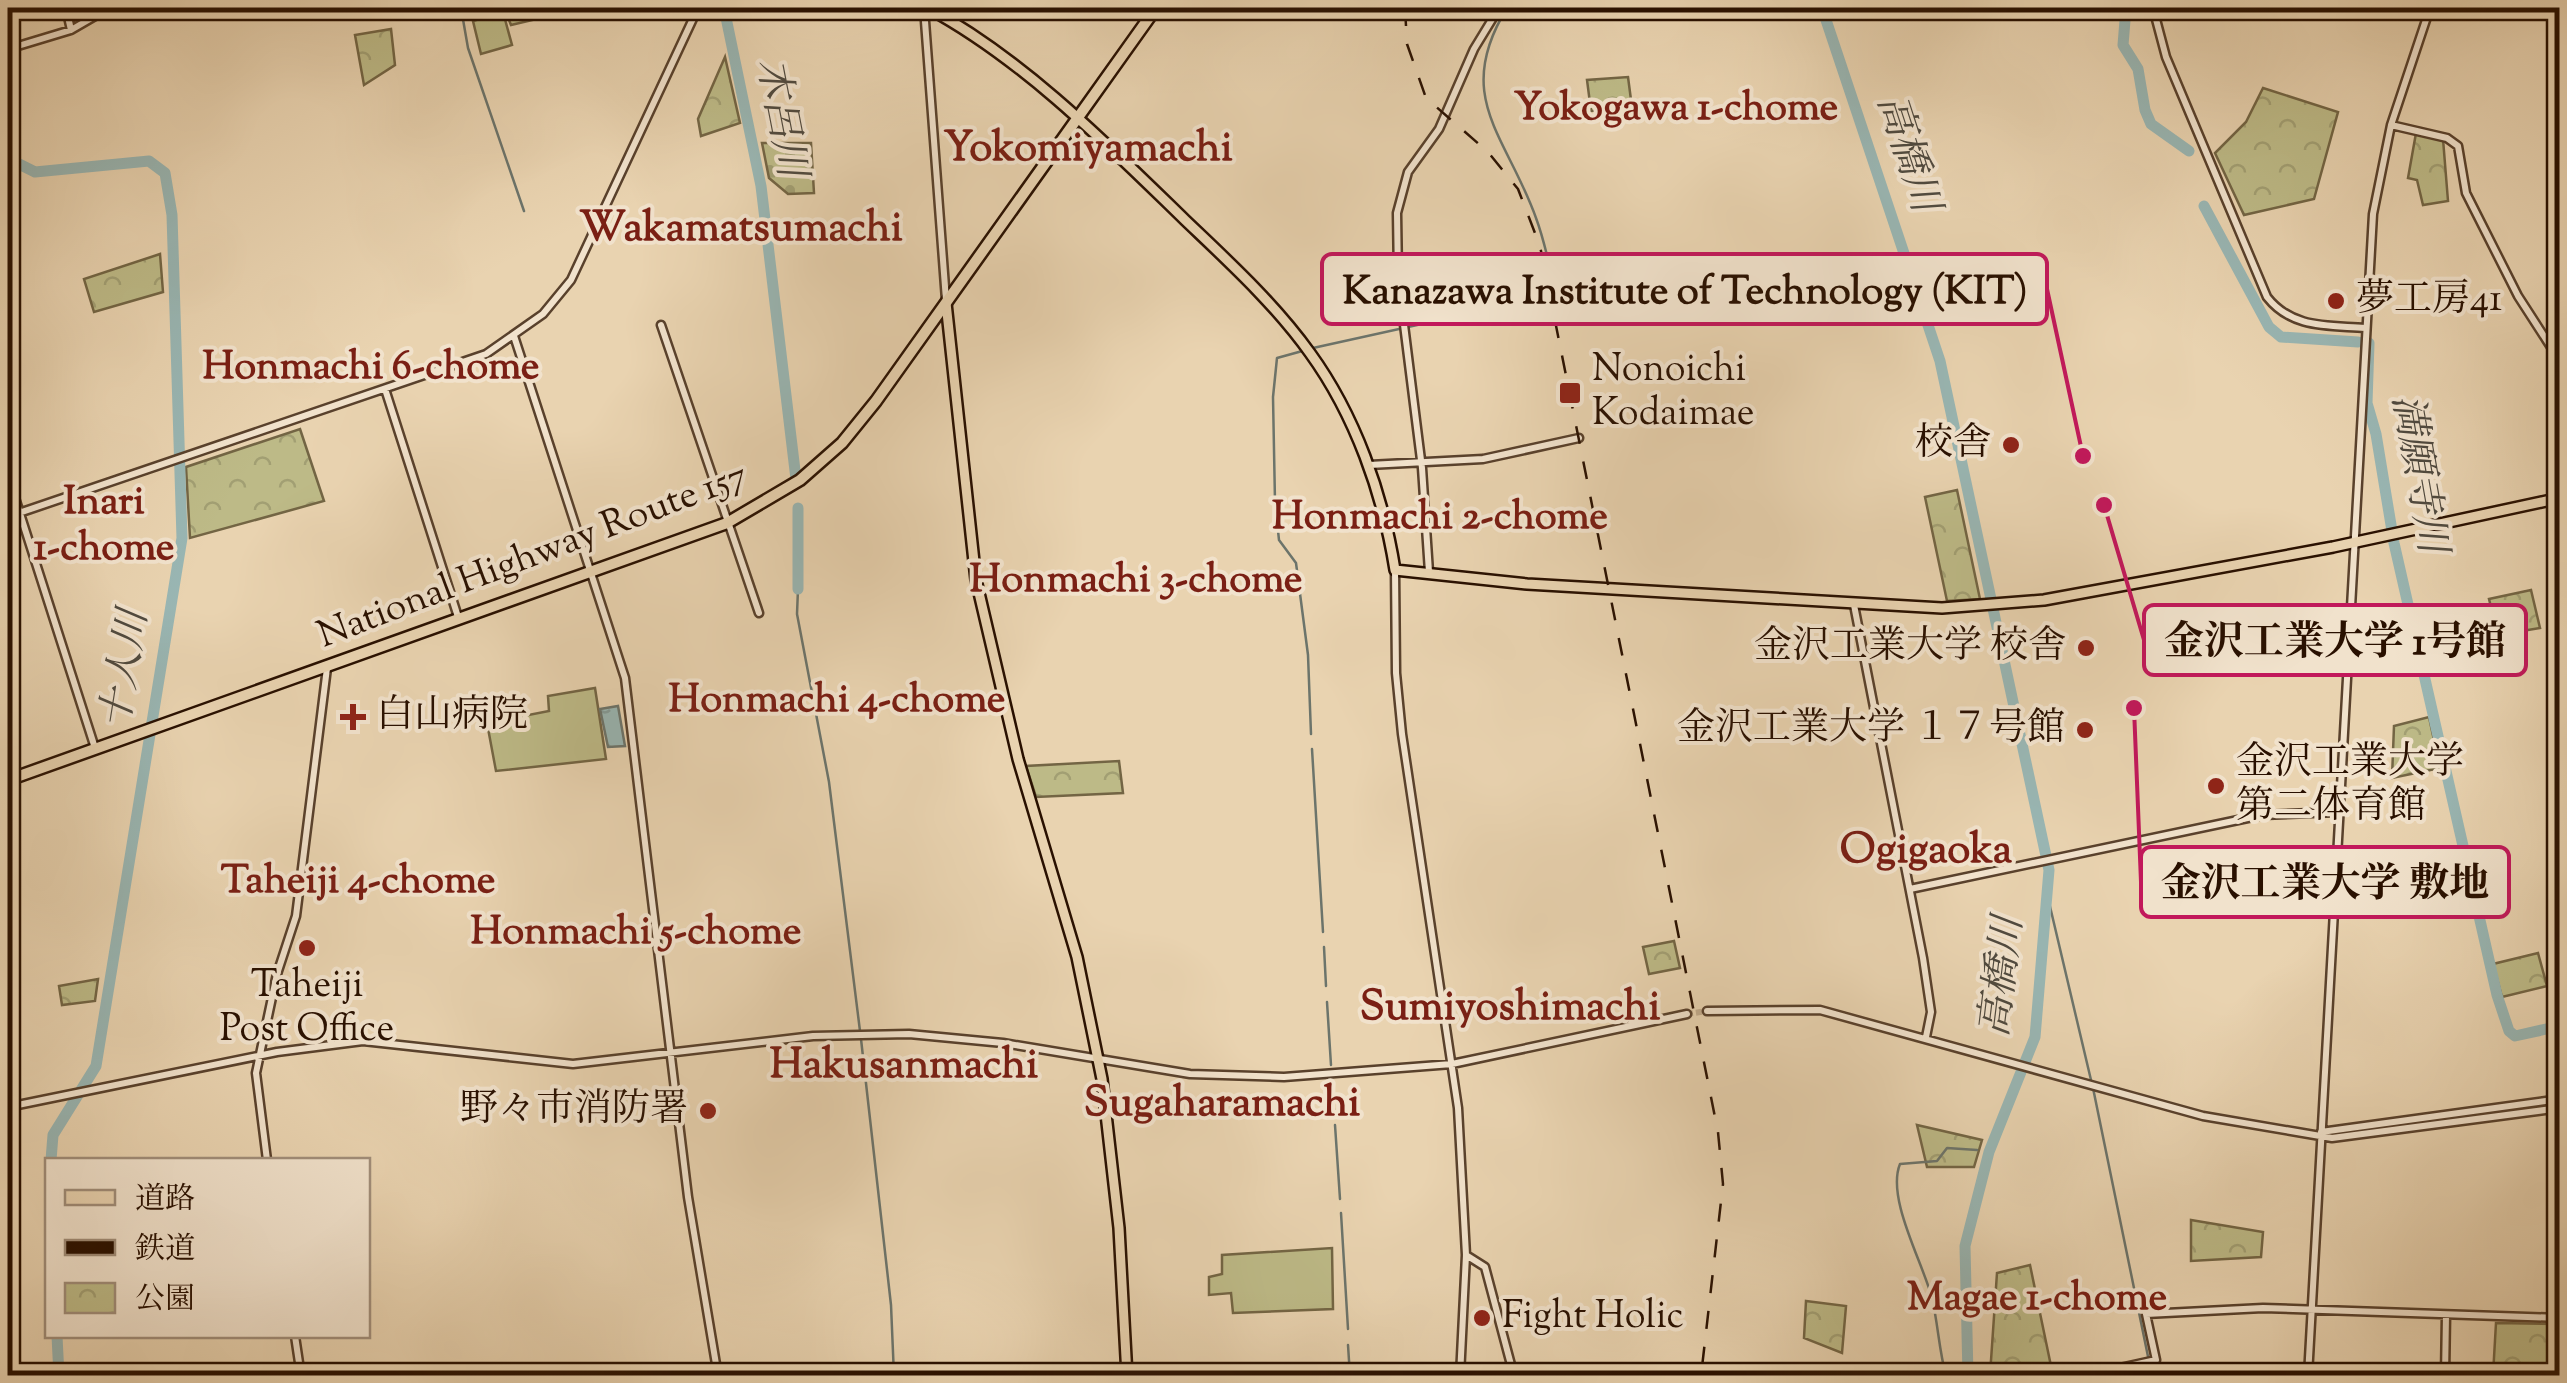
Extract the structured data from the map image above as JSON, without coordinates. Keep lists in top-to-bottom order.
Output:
{
  "streets": {
    "highway": ["National Highway Route 157"]
  },
  "districts": [
    "Yokogawa 1-chome",
    "Yokomiyamachi",
    "Wakamatsumachi",
    "Honmachi 6-chome",
    "Inari 1-chome",
    "Honmachi 2-chome",
    "Honmachi 3-chome",
    "Honmachi 4-chome",
    "Ogigaoka",
    "Taheiji 4-chome",
    "Honmachi 5-chome",
    "Sumiyoshimachi",
    "Hakusanmachi",
    "Sugaharamachi",
    "Magae 1-chome"
  ],
  "water": [
    "木呂川",
    "高橋川",
    "満願寺川",
    "十人川"
  ],
  "places": {
    "other": [
      "夢工房41",
      "校舎",
      "Kanazawa Institute of Technology (KIT)",
      "金沢工業大学 1号館",
      "金沢工業大学 校舎",
      "金沢工業大学 敷地",
      "金沢工業大学 １７号館",
      "金沢工業大学 第二体育館",
      "Taheiji Post Office",
      "野々市消防署",
      "Fight Holic"
    ],
    "transit": ["Nonoichi Kodaimae"],
    "health": ["白山病院"]
  },
  "legend": ["道路", "鉄道", "公園"]
}
